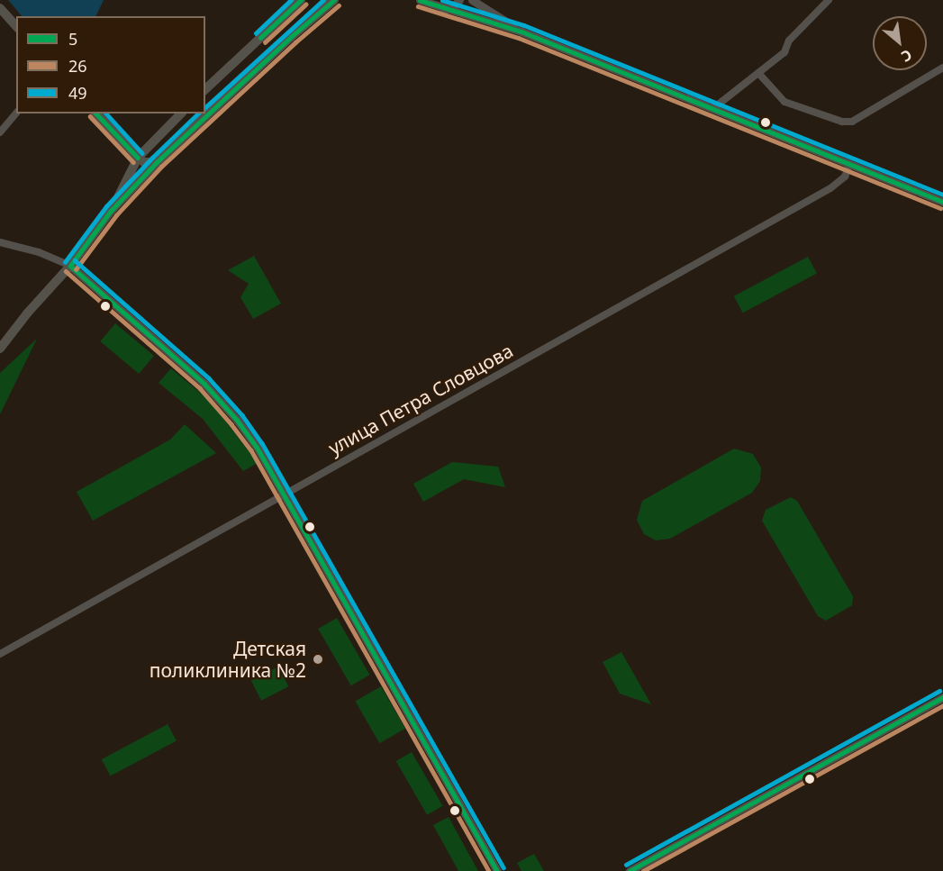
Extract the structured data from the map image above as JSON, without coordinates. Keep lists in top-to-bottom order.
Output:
{
  "streets": {
    "street": ["улица Петра Словцова"]
  },
  "places": ["Детская поликлиника №2"],
  "lines": ["transit line 5", "transit line 49", "transit line 26"],
  "legend": ["5", "26", "49"],
  "north": "bottom right"
}
